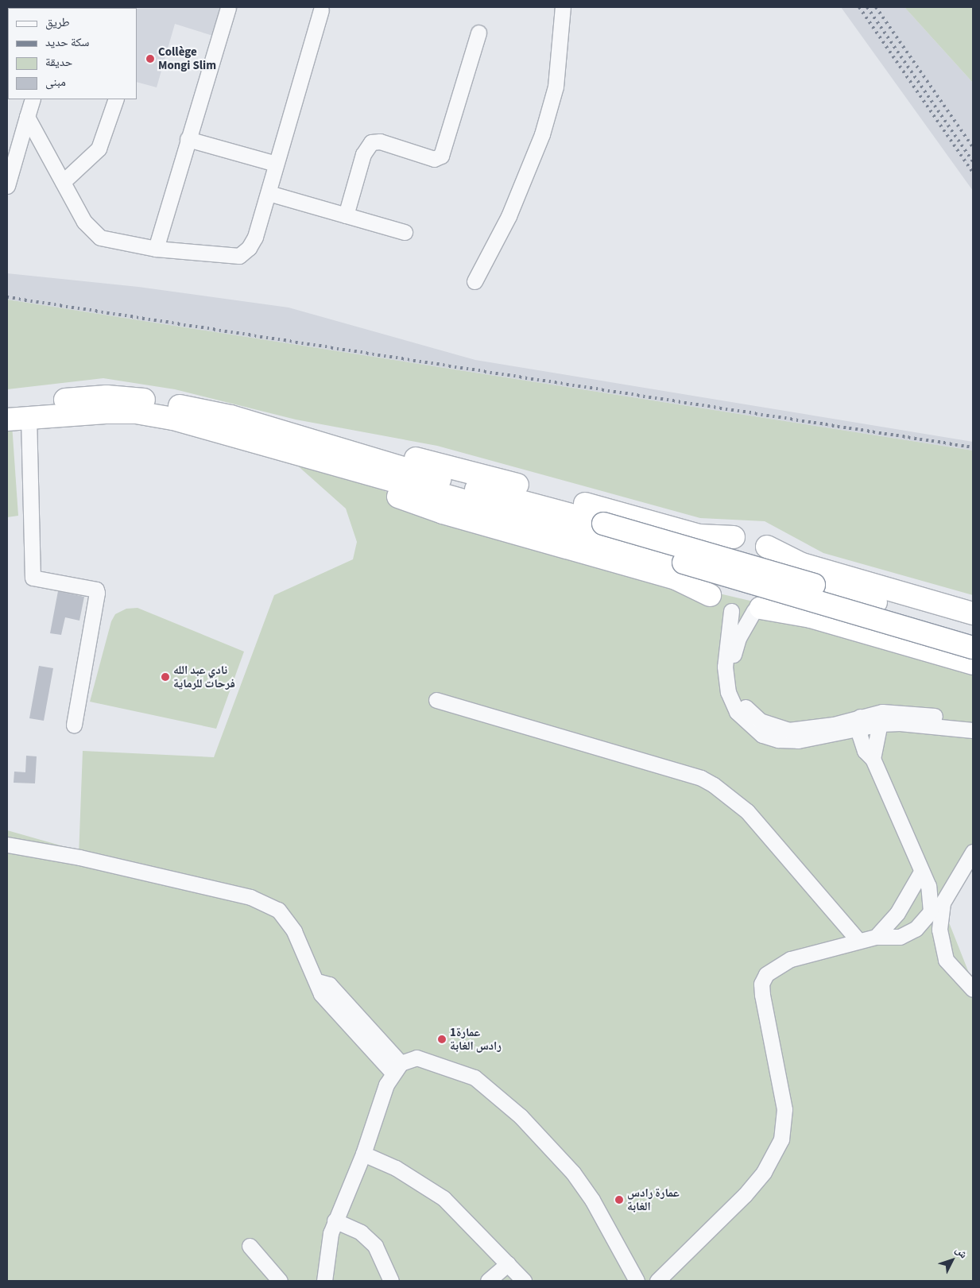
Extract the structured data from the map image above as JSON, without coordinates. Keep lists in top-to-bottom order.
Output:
{
  "places": [
    "Collège Mongi Slim",
    "نادي عبد الله فرحات للرماية",
    "1عمارة رادس الغابة",
    "عمارة رادس الغابة"
  ],
  "legend": [
    "طريق",
    "سكة حديد",
    "حديقة",
    "مبنى"
  ],
  "north": "top right"
}
